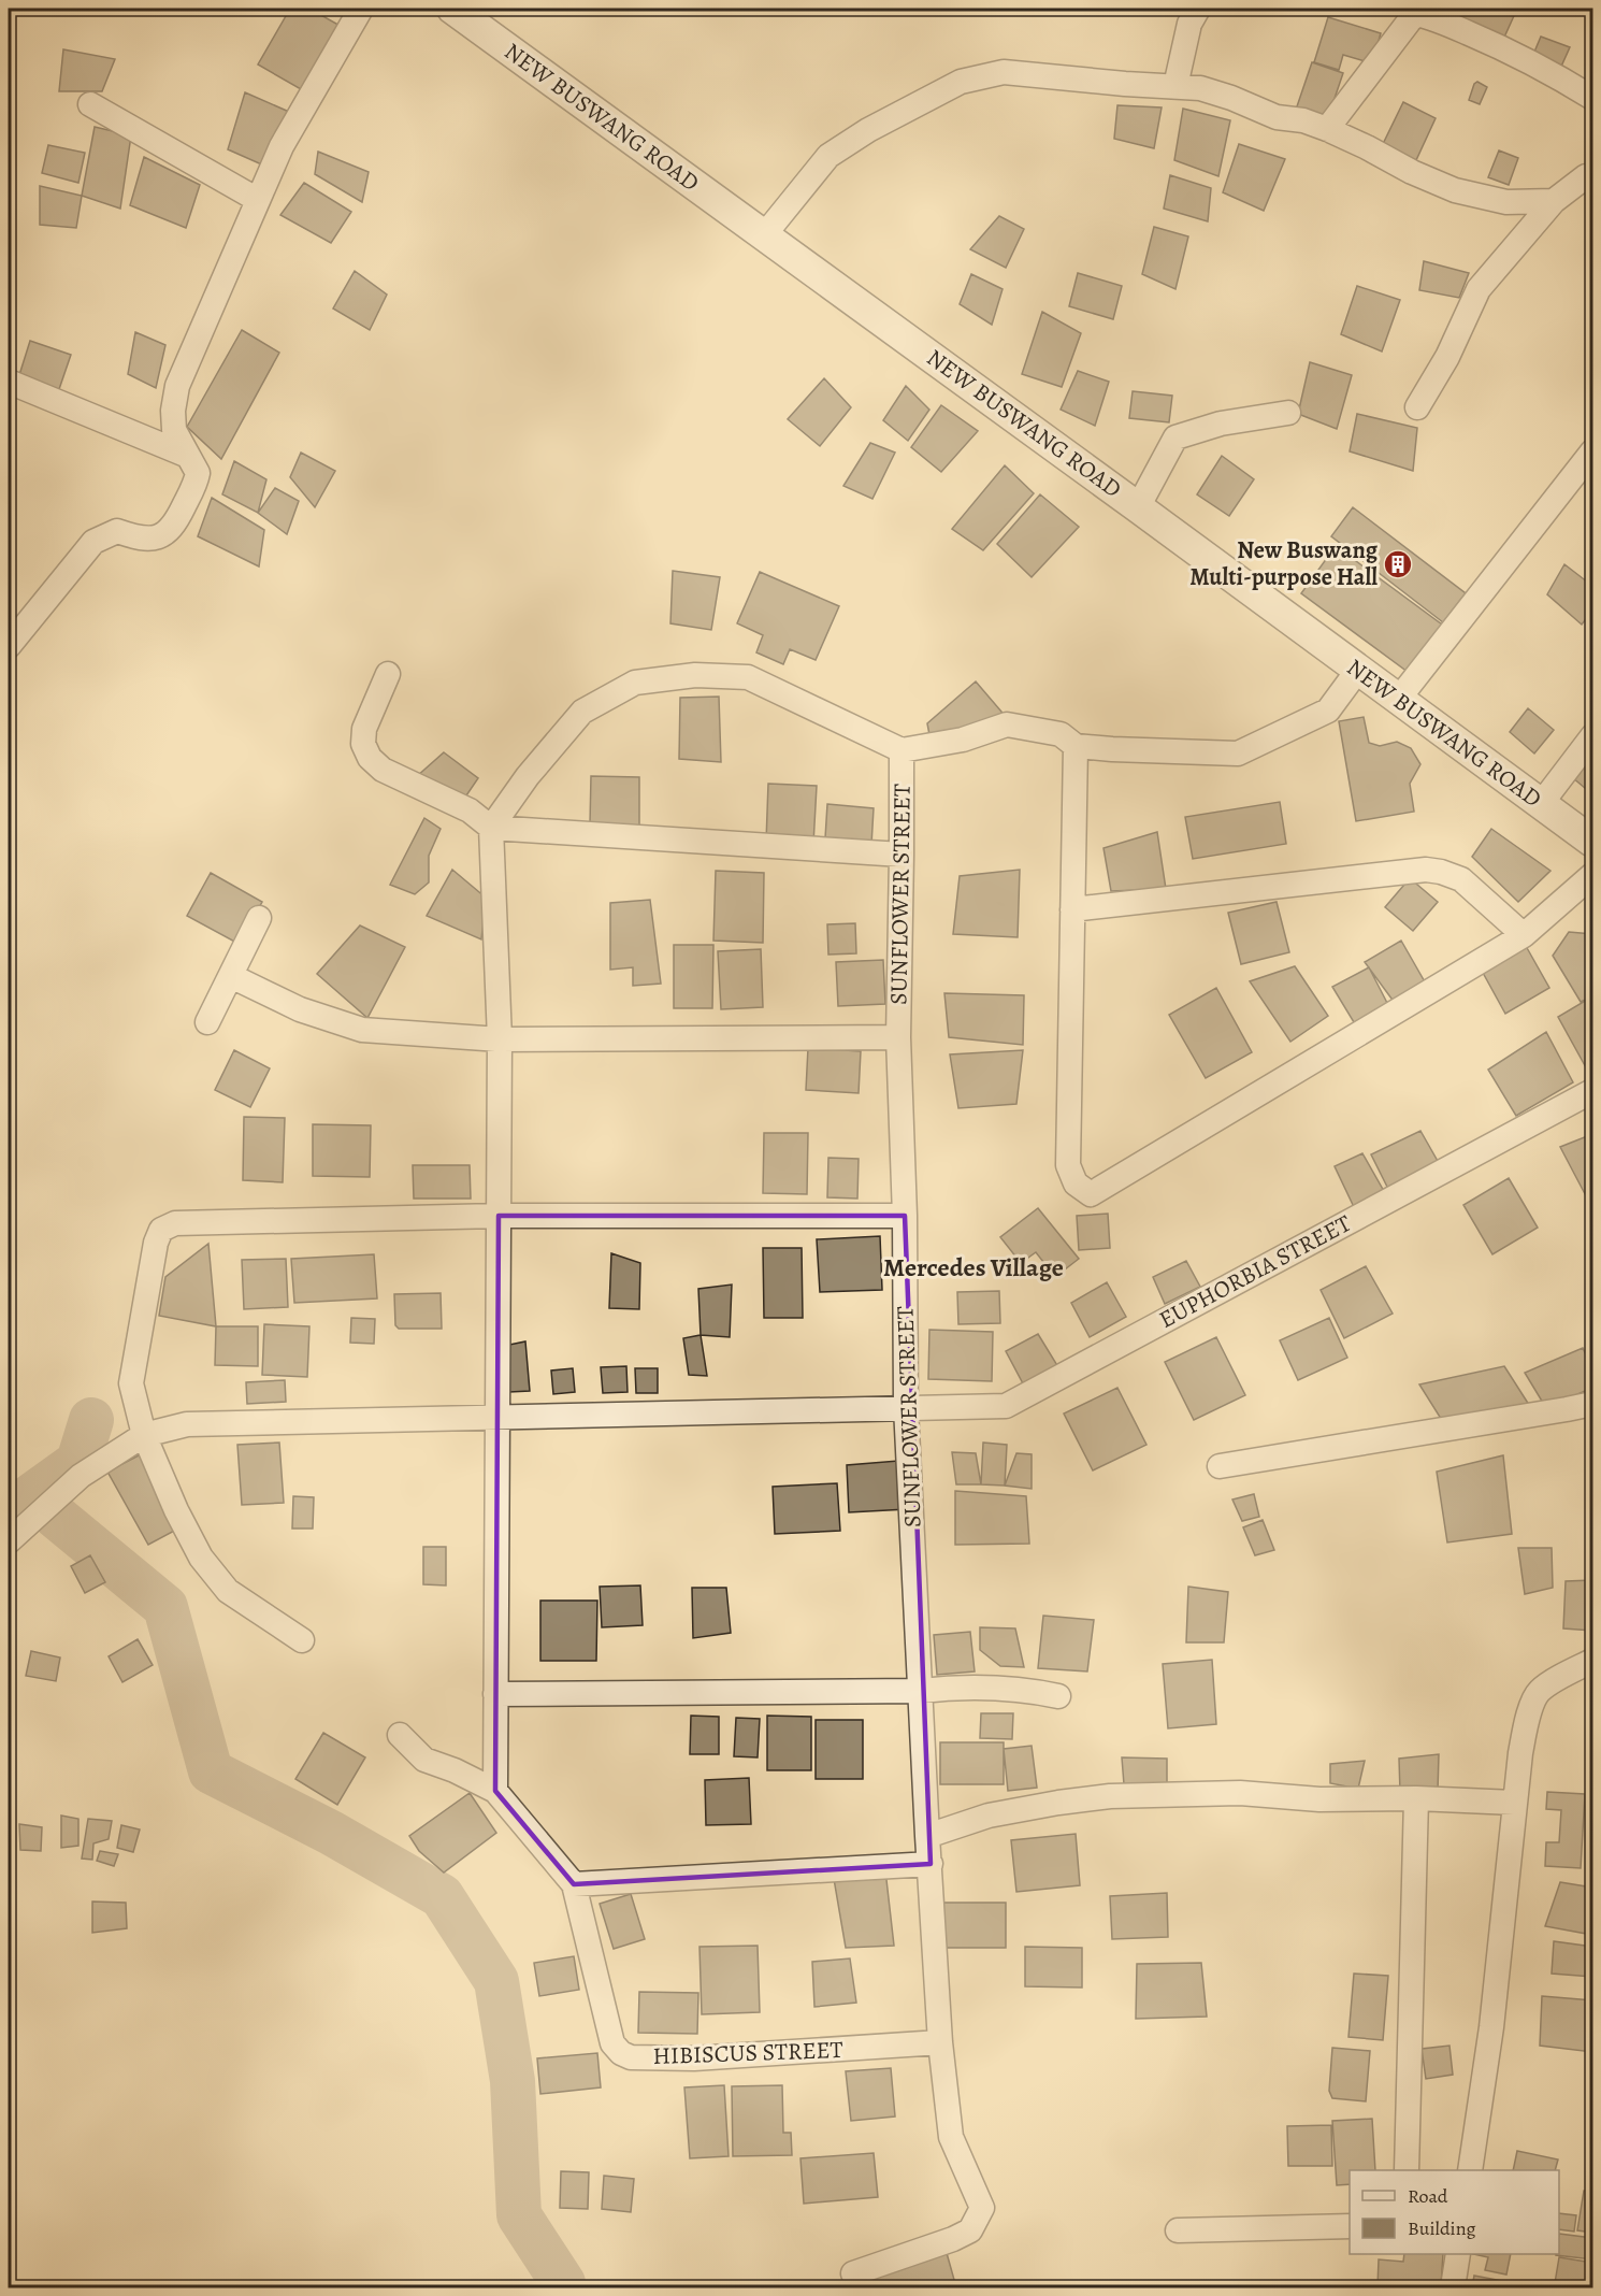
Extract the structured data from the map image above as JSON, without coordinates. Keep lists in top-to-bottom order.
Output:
{
  "streets": {
    "street": [
      "NEW BUSWANG ROAD",
      "SUNFLOWER STREET",
      "EUPHORBIA STREET",
      "HIBISCUS STREET"
    ]
  },
  "crossings": [
    ["SUNFLOWER STREET", "EUPHORBIA STREET"],
    ["SUNFLOWER STREET", "HIBISCUS STREET"]
  ],
  "districts": ["Mercedes Village"],
  "places": {
    "building": ["New Buswang Multi-purpose Hall"]
  },
  "legend": ["Road", "Building"]
}
